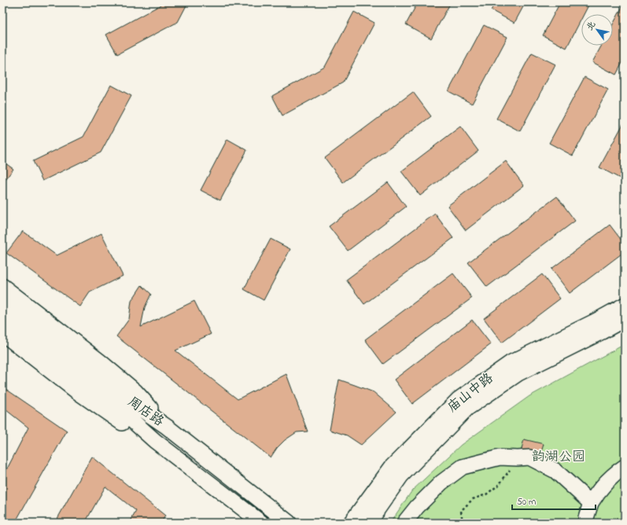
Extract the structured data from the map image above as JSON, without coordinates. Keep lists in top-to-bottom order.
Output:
{
  "streets": {
    "street": ["庙山中路", "周店路"]
  },
  "parks": ["韵湖公园"],
  "scale_bar": "50 m",
  "north": "top left"
}
